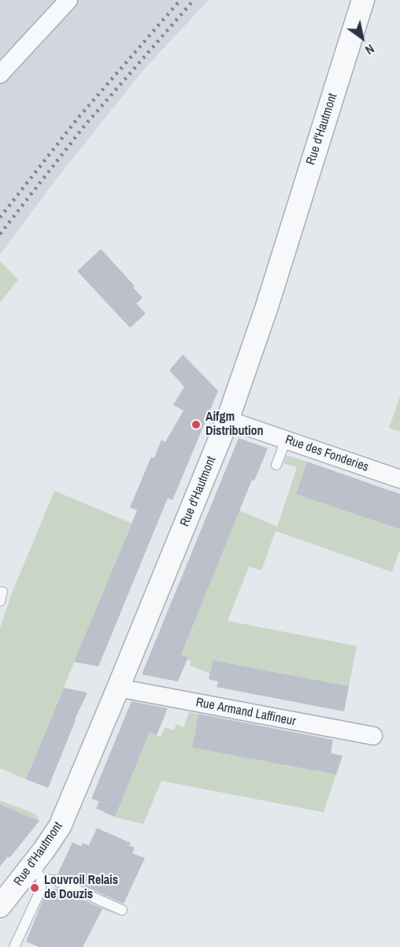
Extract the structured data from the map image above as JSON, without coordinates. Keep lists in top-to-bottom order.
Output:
{
  "streets": {
    "street": ["Rue d'Hautmont", "Rue des Fonderies", "Rue Armand Laffineur"]
  },
  "crossings": [
    ["Rue d'Hautmont", "Rue des Fonderies"],
    ["Rue d'Hautmont", "Rue Armand Laffineur"]
  ],
  "places": ["Aifgm Distribution", "Louvroil Relais de Douzis"],
  "north": "bottom right"
}
